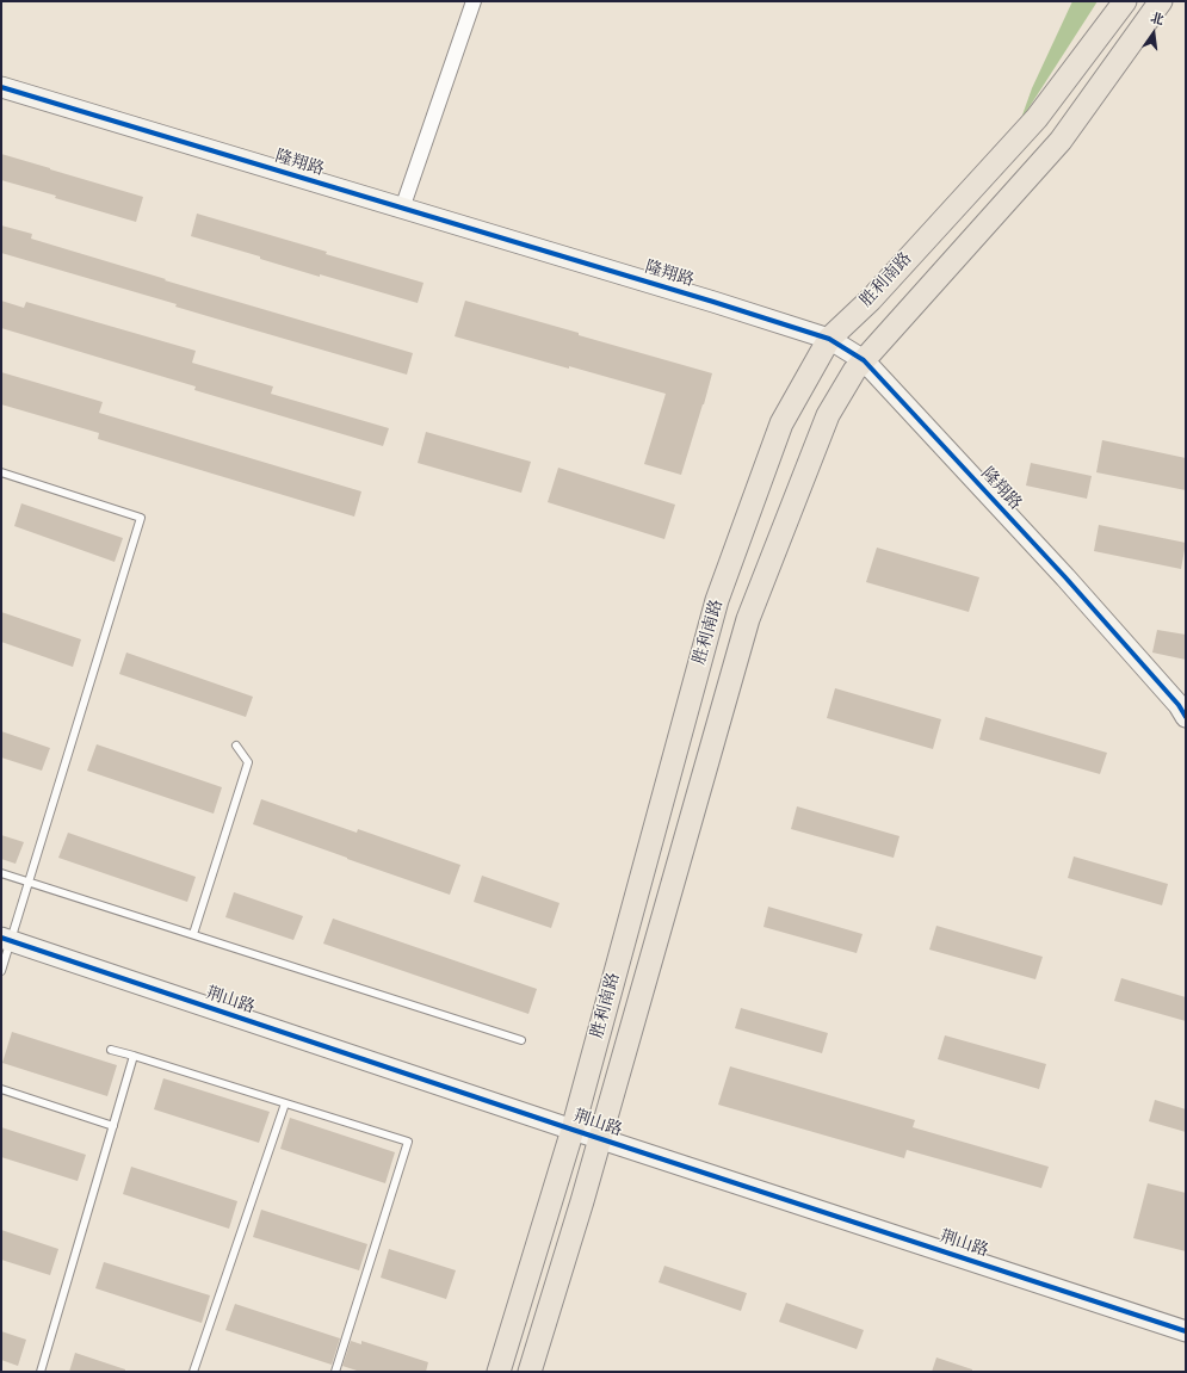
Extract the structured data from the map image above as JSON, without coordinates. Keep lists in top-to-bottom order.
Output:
{
  "streets": {
    "main road": ["胜利南路"],
    "street": ["隆翔路", "荆山路"]
  },
  "crossings": [
    ["隆翔路", "胜利南路"],
    ["胜利南路", "荆山路"]
  ],
  "north": "top"
}
